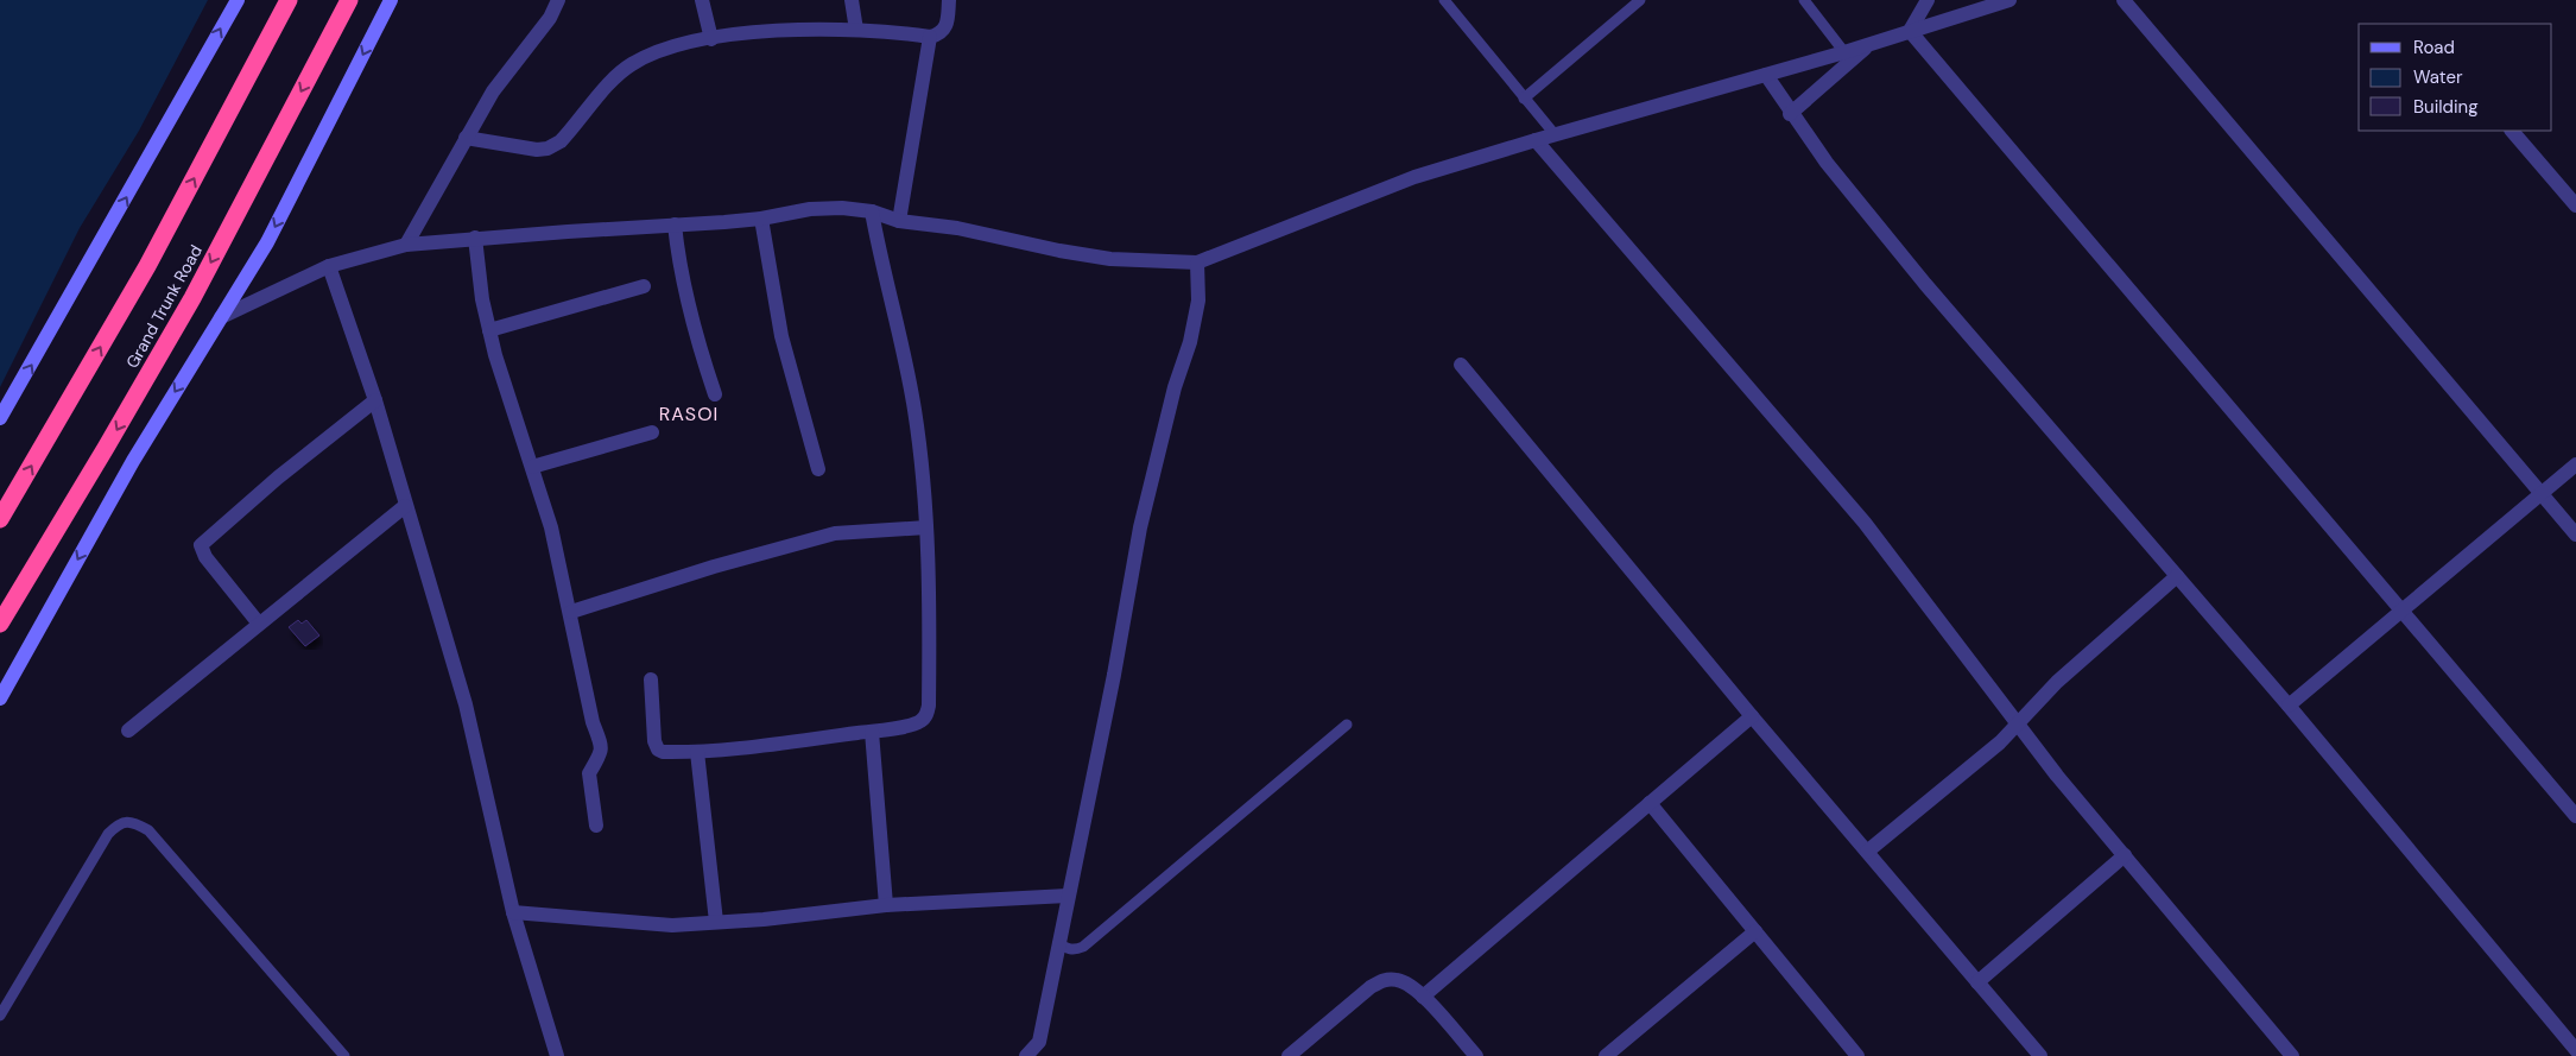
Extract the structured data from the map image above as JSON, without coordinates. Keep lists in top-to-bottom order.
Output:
{
  "streets": {
    "highway": ["Grand Trunk Road"]
  },
  "districts": ["RASOI"],
  "legend": ["Road", "Water", "Building"]
}
